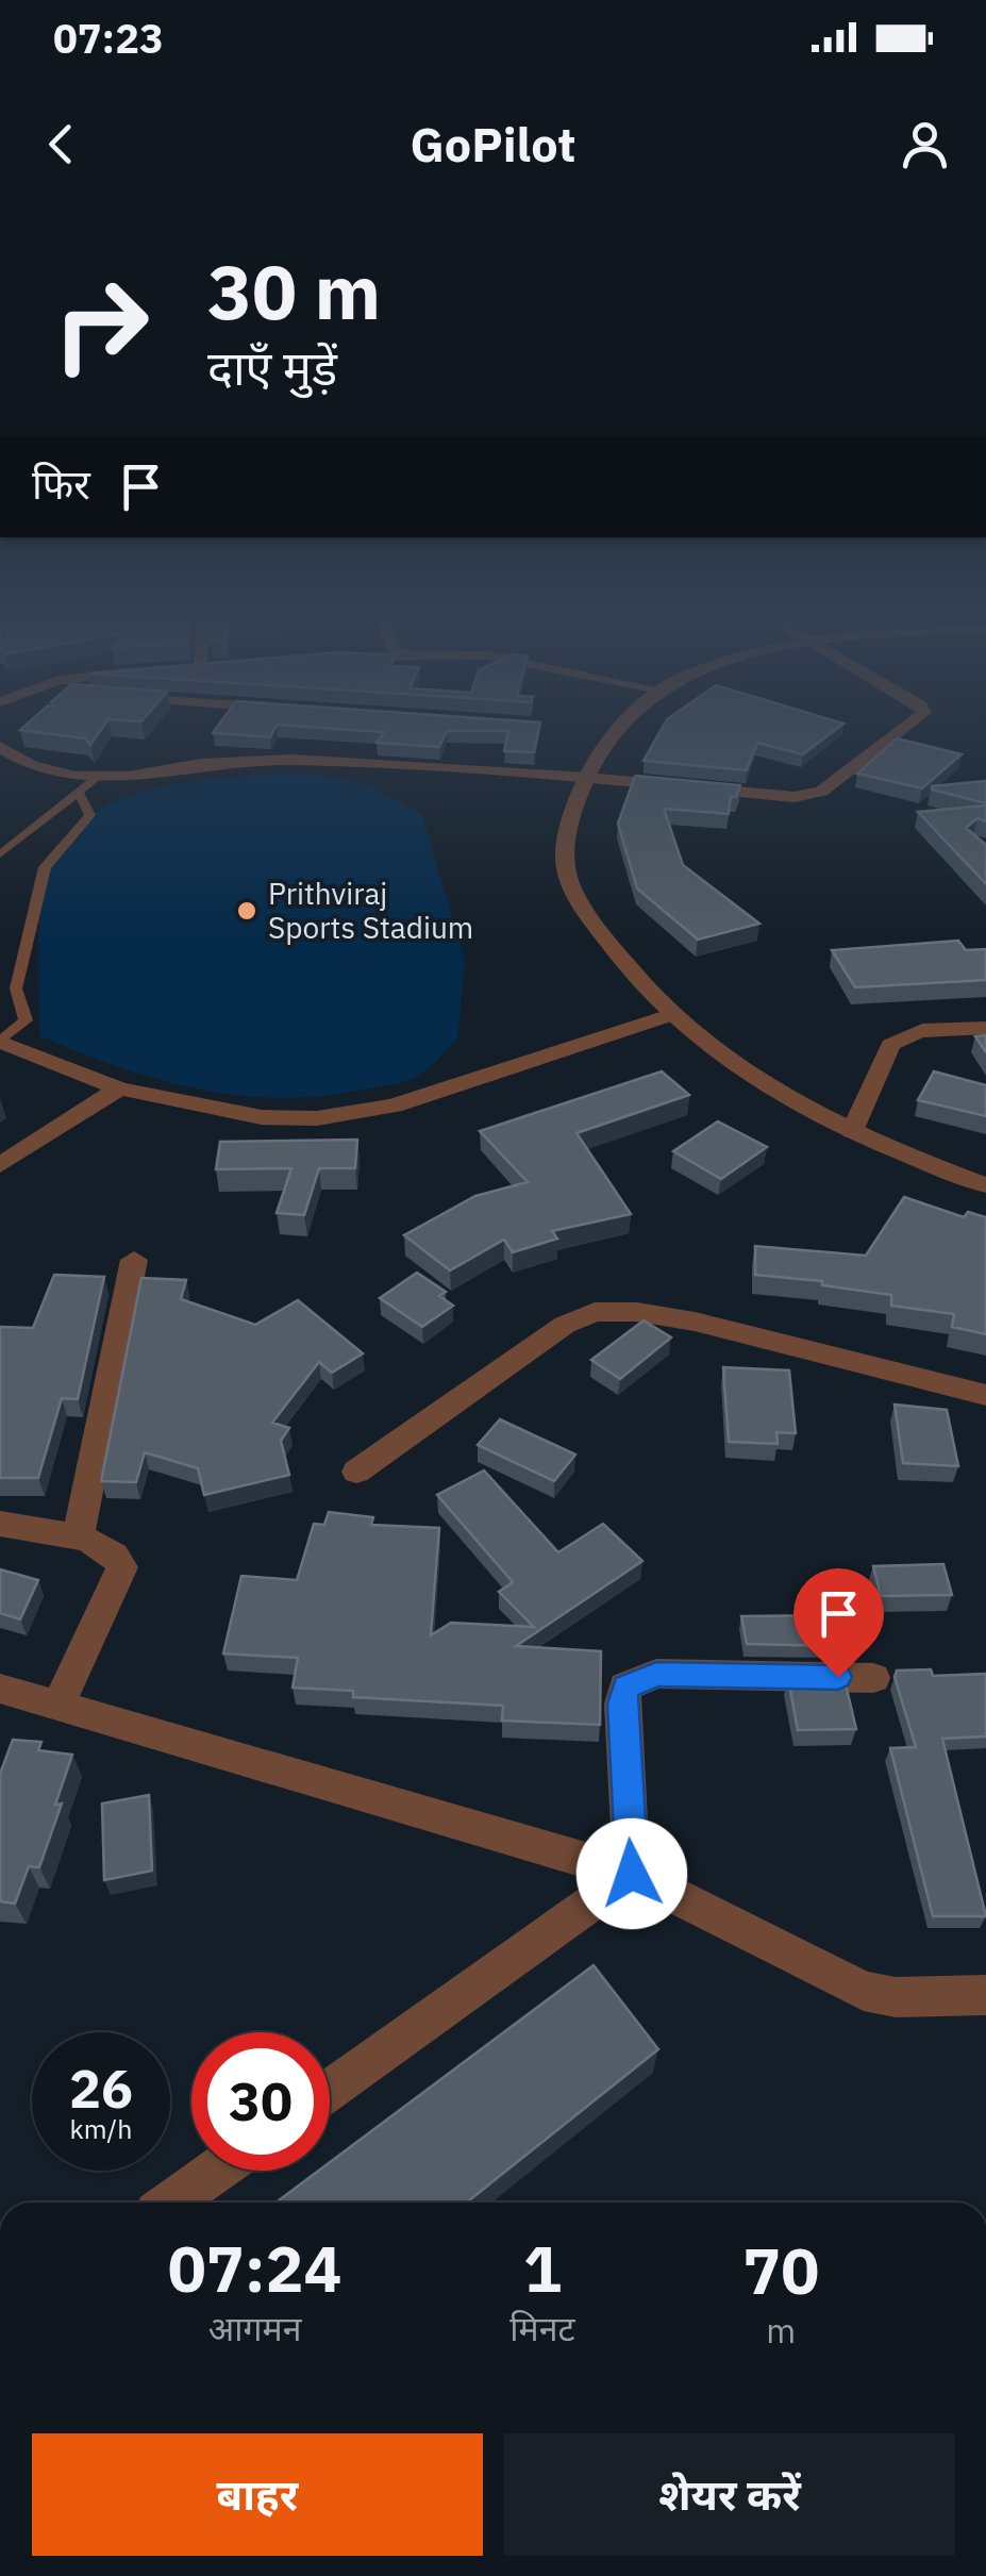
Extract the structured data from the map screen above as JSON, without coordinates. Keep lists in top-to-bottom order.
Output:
{
  "places": ["Prithviraj Sports Stadium"],
  "page": {
    "status": "07:23",
    "header": "GoPilot",
    "turn": ["30 m", "दाएँ मुड़ें"],
    "then": "फिर",
    "speed": "26 km/h",
    "limit": "30",
    "eta": [
      "07:24",
      "आगमन",
      "1",
      "मिनट",
      "70",
      "m"
    ],
    "buttons": ["बाहर", "शेयर करें"]
  }
}
